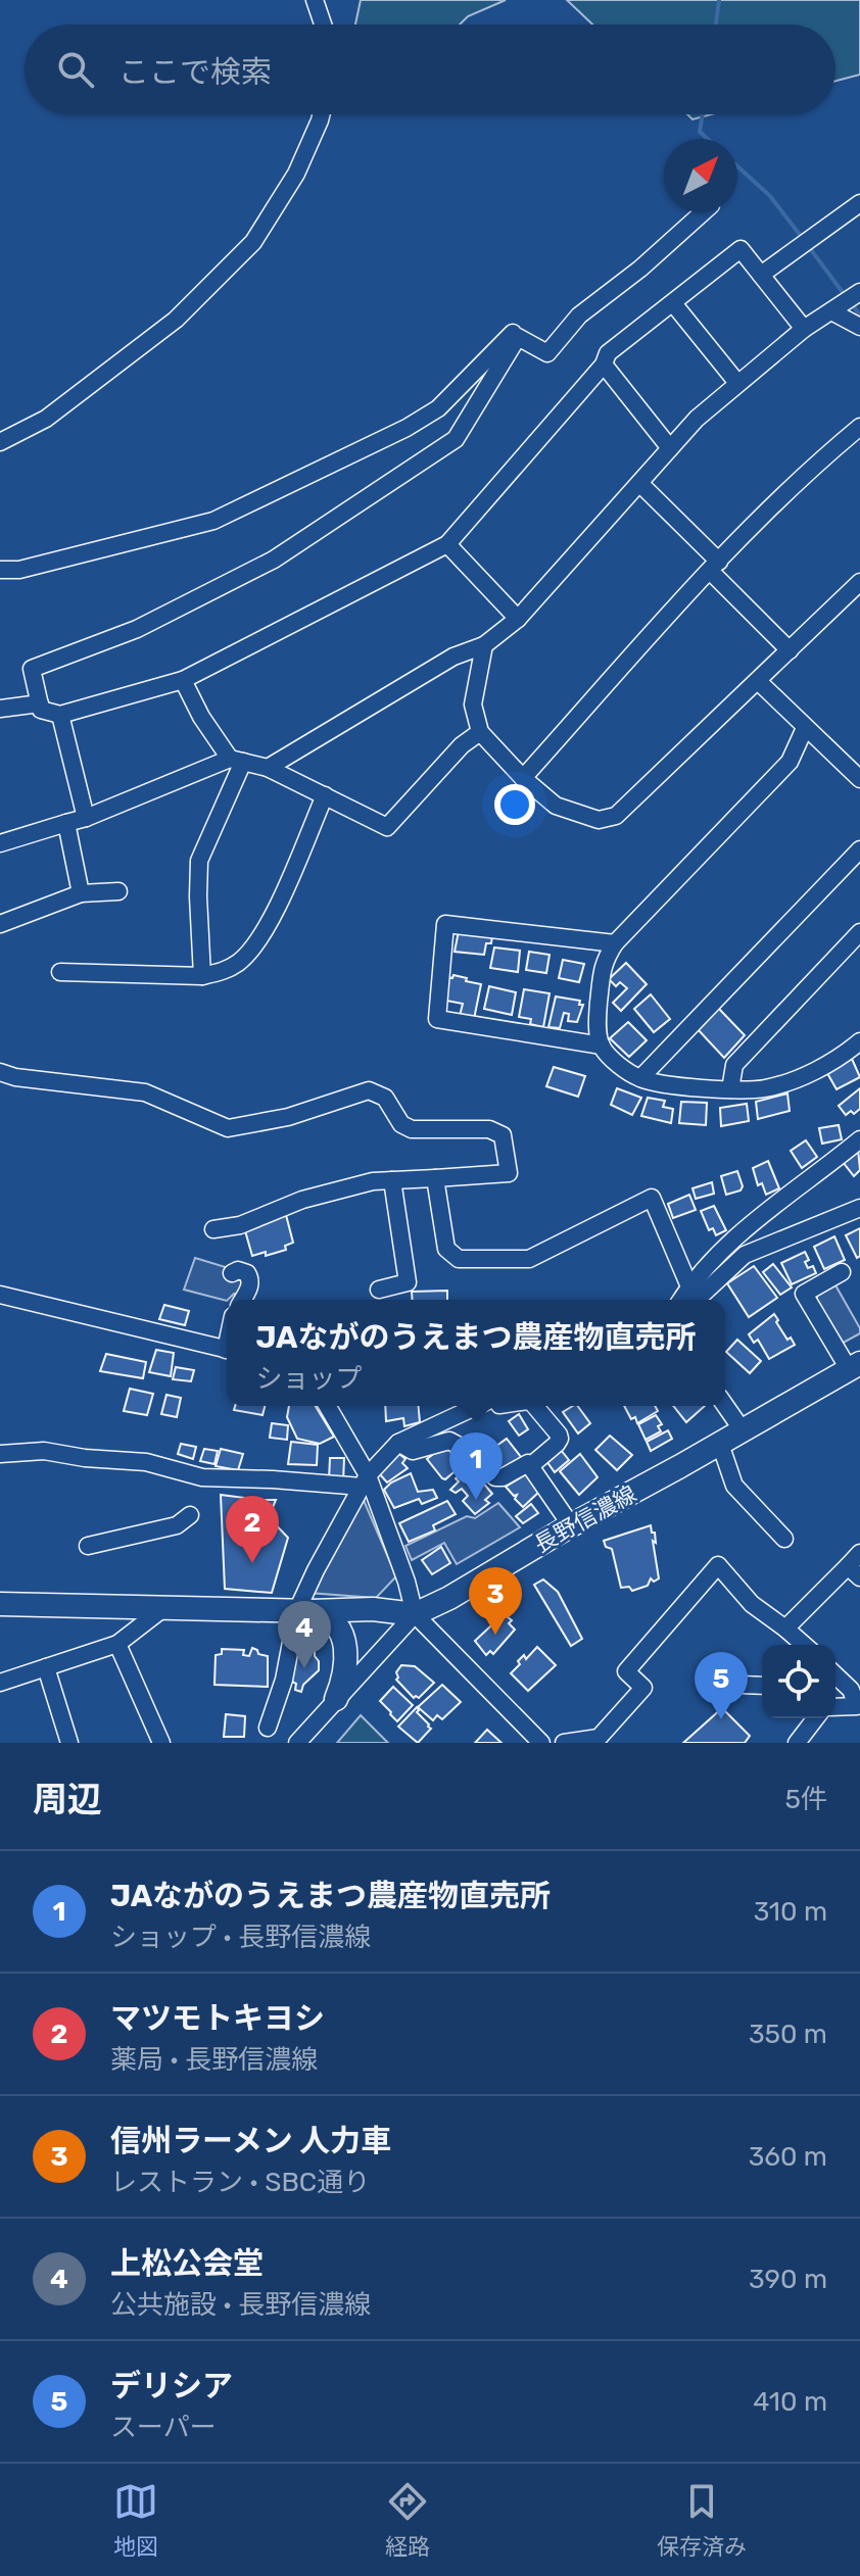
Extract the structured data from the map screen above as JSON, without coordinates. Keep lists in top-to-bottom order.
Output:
{
  "streets": {
    "main road": ["長野信濃線"]
  },
  "north": "top right",
  "page": {
    "search": "ここで検索",
    "popup": ["JAながのうえまつ農産物直売所", "ショップ"],
    "pins": [
      "1",
      "2",
      "3",
      "4",
      "5"
    ],
    "heading": ["周辺", "5件"],
    "list": [
      {
        "mark": "1",
        "name": "JAながのうえまつ農産物直売所",
        "note": "ショップ · 長野信濃線",
        "value": "310 m"
      },
      {
        "mark": "2",
        "name": "マツモトキヨシ",
        "note": "薬局 · 長野信濃線",
        "value": "350 m"
      },
      {
        "mark": "3",
        "name": "信州ラーメン 人力車",
        "note": "レストラン · SBC通り",
        "value": "360 m"
      },
      {
        "mark": "4",
        "name": "上松公会堂",
        "note": "公共施設 · 長野信濃線",
        "value": "390 m"
      },
      {
        "mark": "5",
        "name": "デリシア",
        "note": "スーパー",
        "value": "410 m"
      }
    ],
    "nav": ["地図", "経路", "保存済み"]
  }
}
